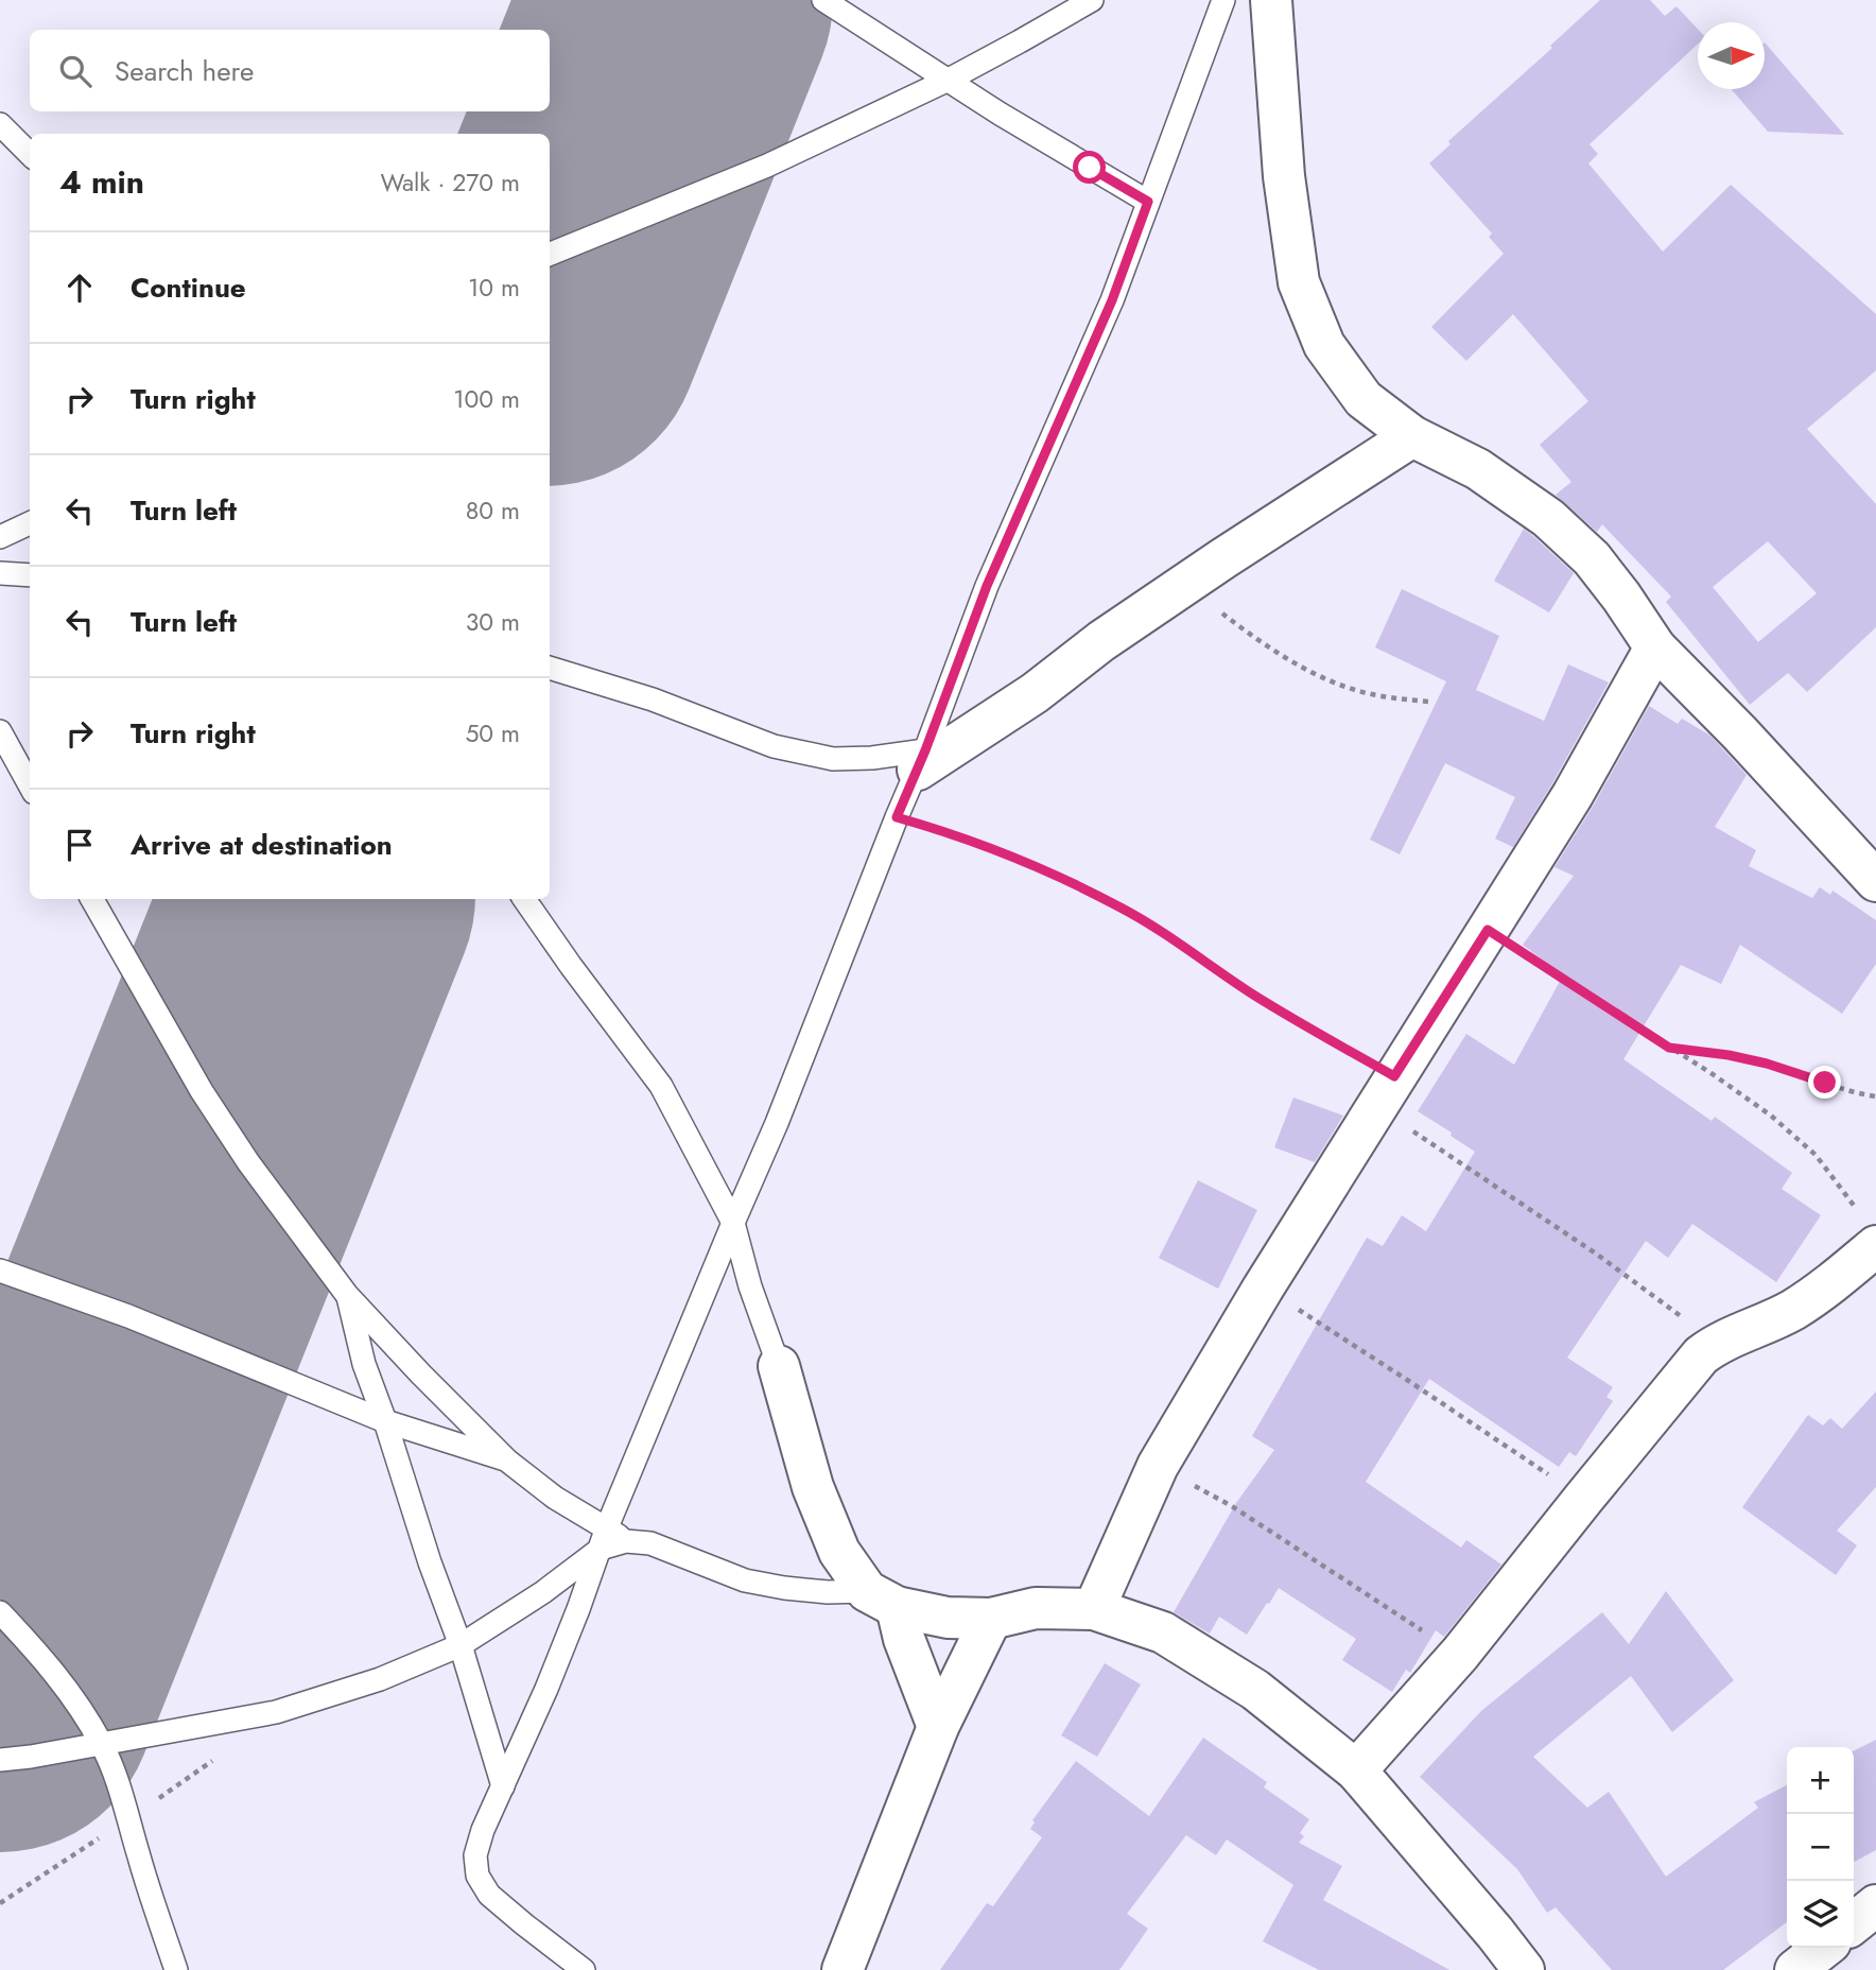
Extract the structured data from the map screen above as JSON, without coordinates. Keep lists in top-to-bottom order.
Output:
{
  "north": "right",
  "page": {
    "search": "Search here",
    "heading": ["4 min", "Walk · 270 m"],
    "list": [
      ["Continue", "10 m"],
      ["Turn right", "100 m"],
      ["Turn left", "80 m"],
      ["Turn left", "30 m"],
      ["Turn right", "50 m"],
      "Arrive at destination"
    ],
    "map_buttons": ["+", "−"]
  }
}
